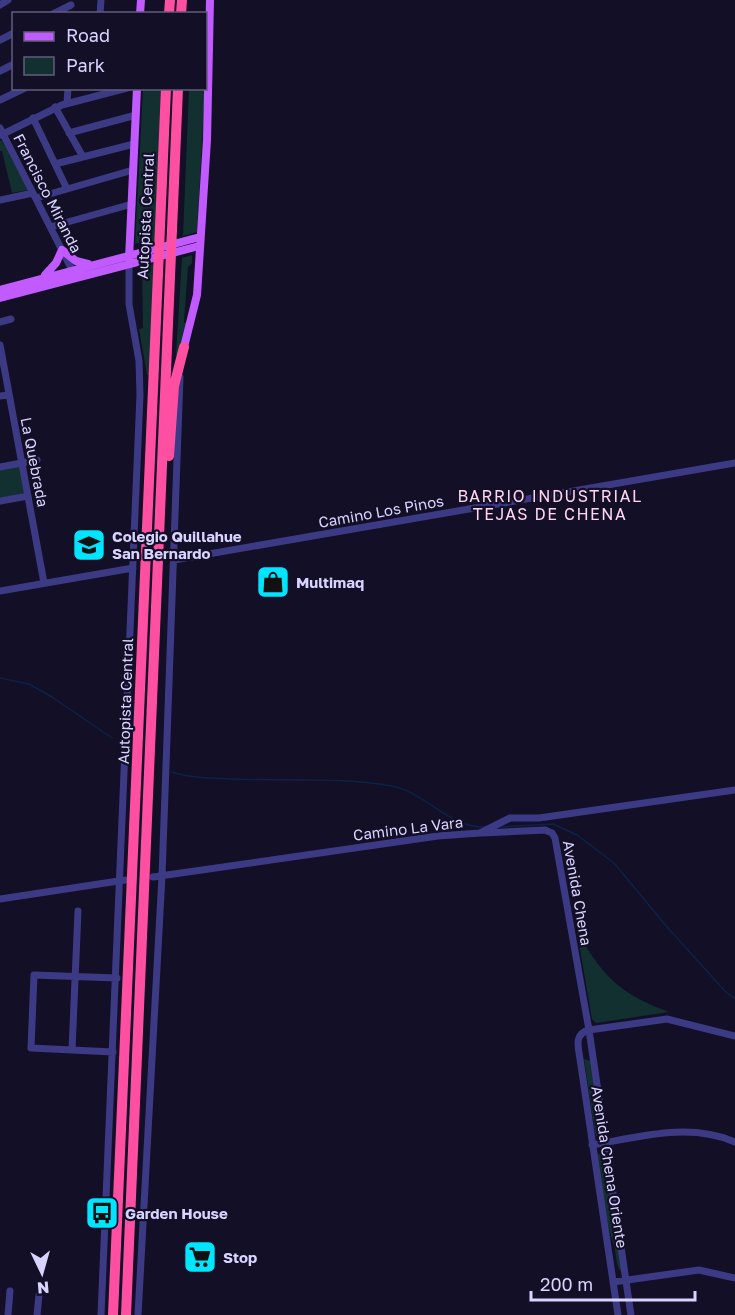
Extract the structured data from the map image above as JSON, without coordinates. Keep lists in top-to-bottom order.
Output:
{
  "streets": {
    "highway": ["Autopista Central"],
    "street": [
      "Francisco Miranda",
      "La Quebrada",
      "Camino Los Pinos",
      "Camino La Vara",
      "Avenida Chena",
      "Avenida Chena Oriente"
    ]
  },
  "crossings": [
    ["Camino La Vara", "Avenida Chena"],
    ["Avenida Chena", "Avenida Chena Oriente"]
  ],
  "districts": ["BARRIO INDUSTRIAL TEJAS DE CHENA"],
  "places": {
    "school or university": ["Colegio Quillahue San Bernardo"],
    "shop": ["Multimaq"],
    "bus stop": ["Garden House"],
    "supermarket": ["Stop"]
  },
  "legend": ["Road", "Park"],
  "scale_bar": "200 m",
  "north": "bottom"
}
